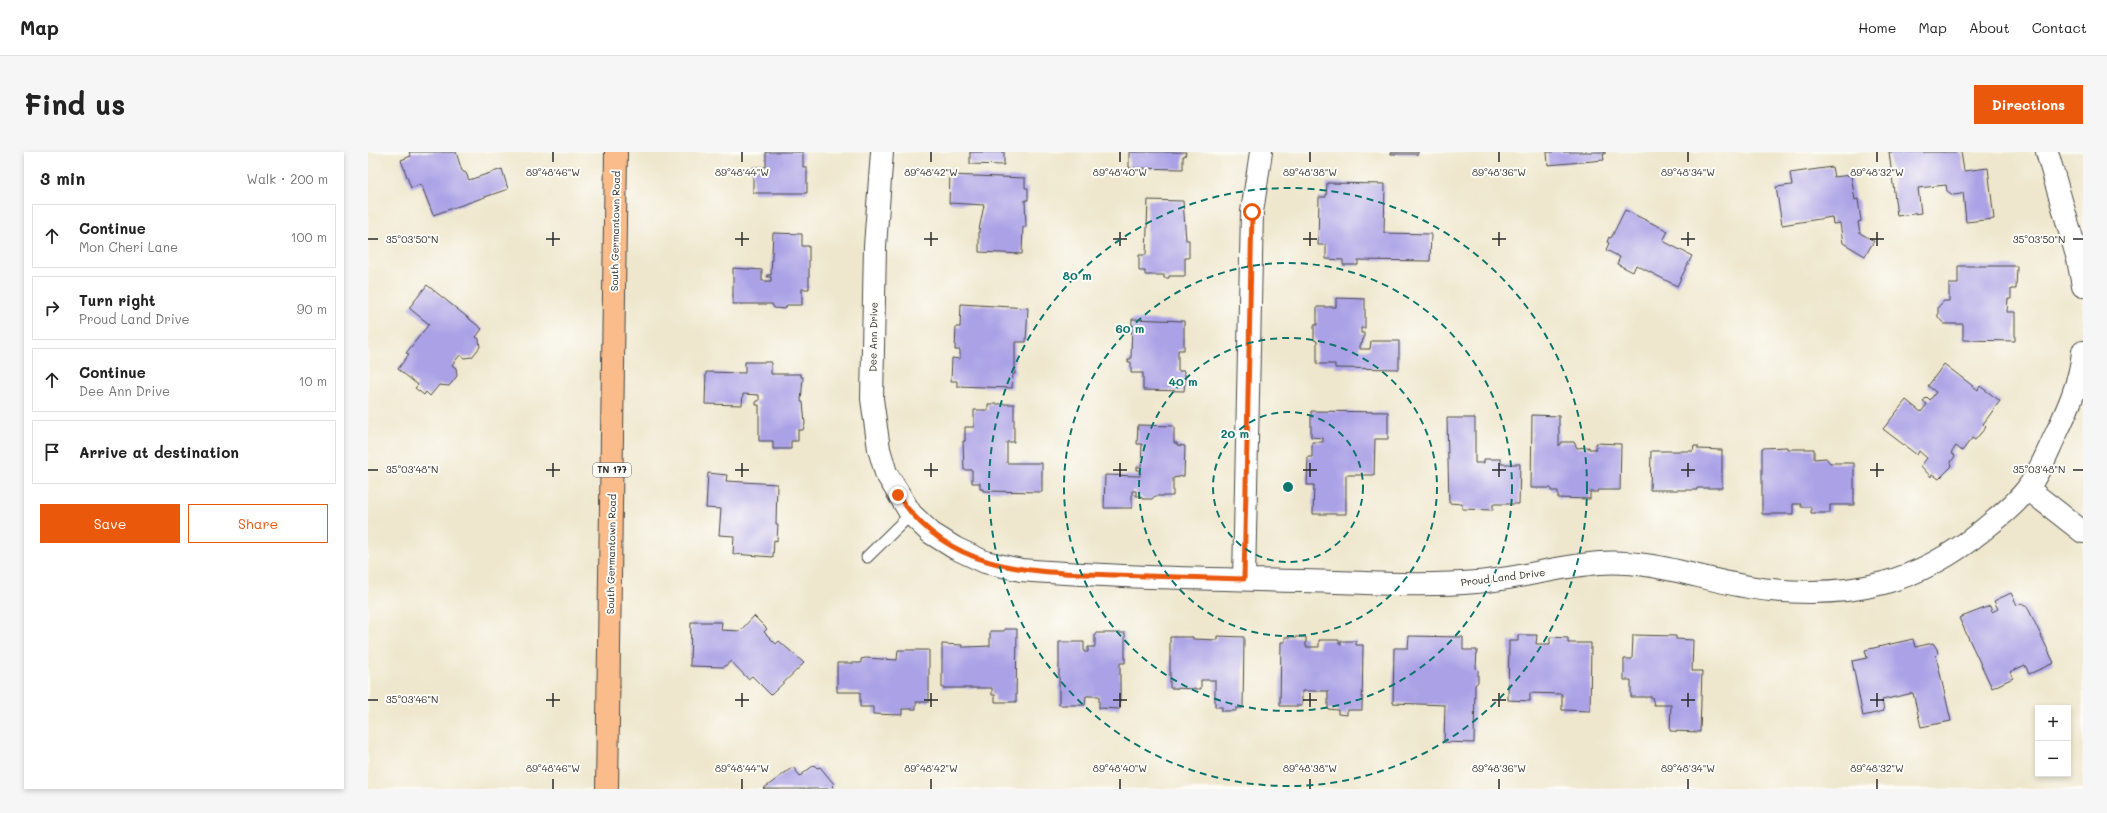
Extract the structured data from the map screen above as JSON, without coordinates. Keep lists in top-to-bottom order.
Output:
{
  "streets": {
    "main road": ["South Germantown Road", "TN 177"],
    "street": ["Dee Ann Drive", "Proud Land Drive"]
  },
  "crossings": [
    ["Dee Ann Drive", "Proud Land Drive"]
  ],
  "page": {
    "header": "Map",
    "nav": [
      "Home",
      "Map",
      "About",
      "Contact"
    ],
    "buttons": [
      "Directions",
      ["Save", "Share"]
    ],
    "title": "Find us",
    "heading": ["3 min", "Walk · 200 m"],
    "list": [
      ["Continue", "Mon Cheri Lane", "100 m"],
      ["Turn right", "Proud Land Drive", "90 m"],
      ["Continue", "Dee Ann Drive", "10 m"],
      "Arrive at destination"
    ],
    "map_buttons": ["+", "−"]
  },
  "coordinates": [
    "89°48'46\"W",
    "89°48'44\"W",
    "89°48'42\"W",
    "89°48'40\"W",
    "89°48'38\"W",
    "89°48'36\"W",
    "89°48'34\"W",
    "89°48'32\"W",
    "35°03'50\"N",
    "35°03'48\"N",
    "35°03'46\"N"
  ],
  "rings": [
    "80 m",
    "60 m",
    "40 m",
    "20 m"
  ]
}
